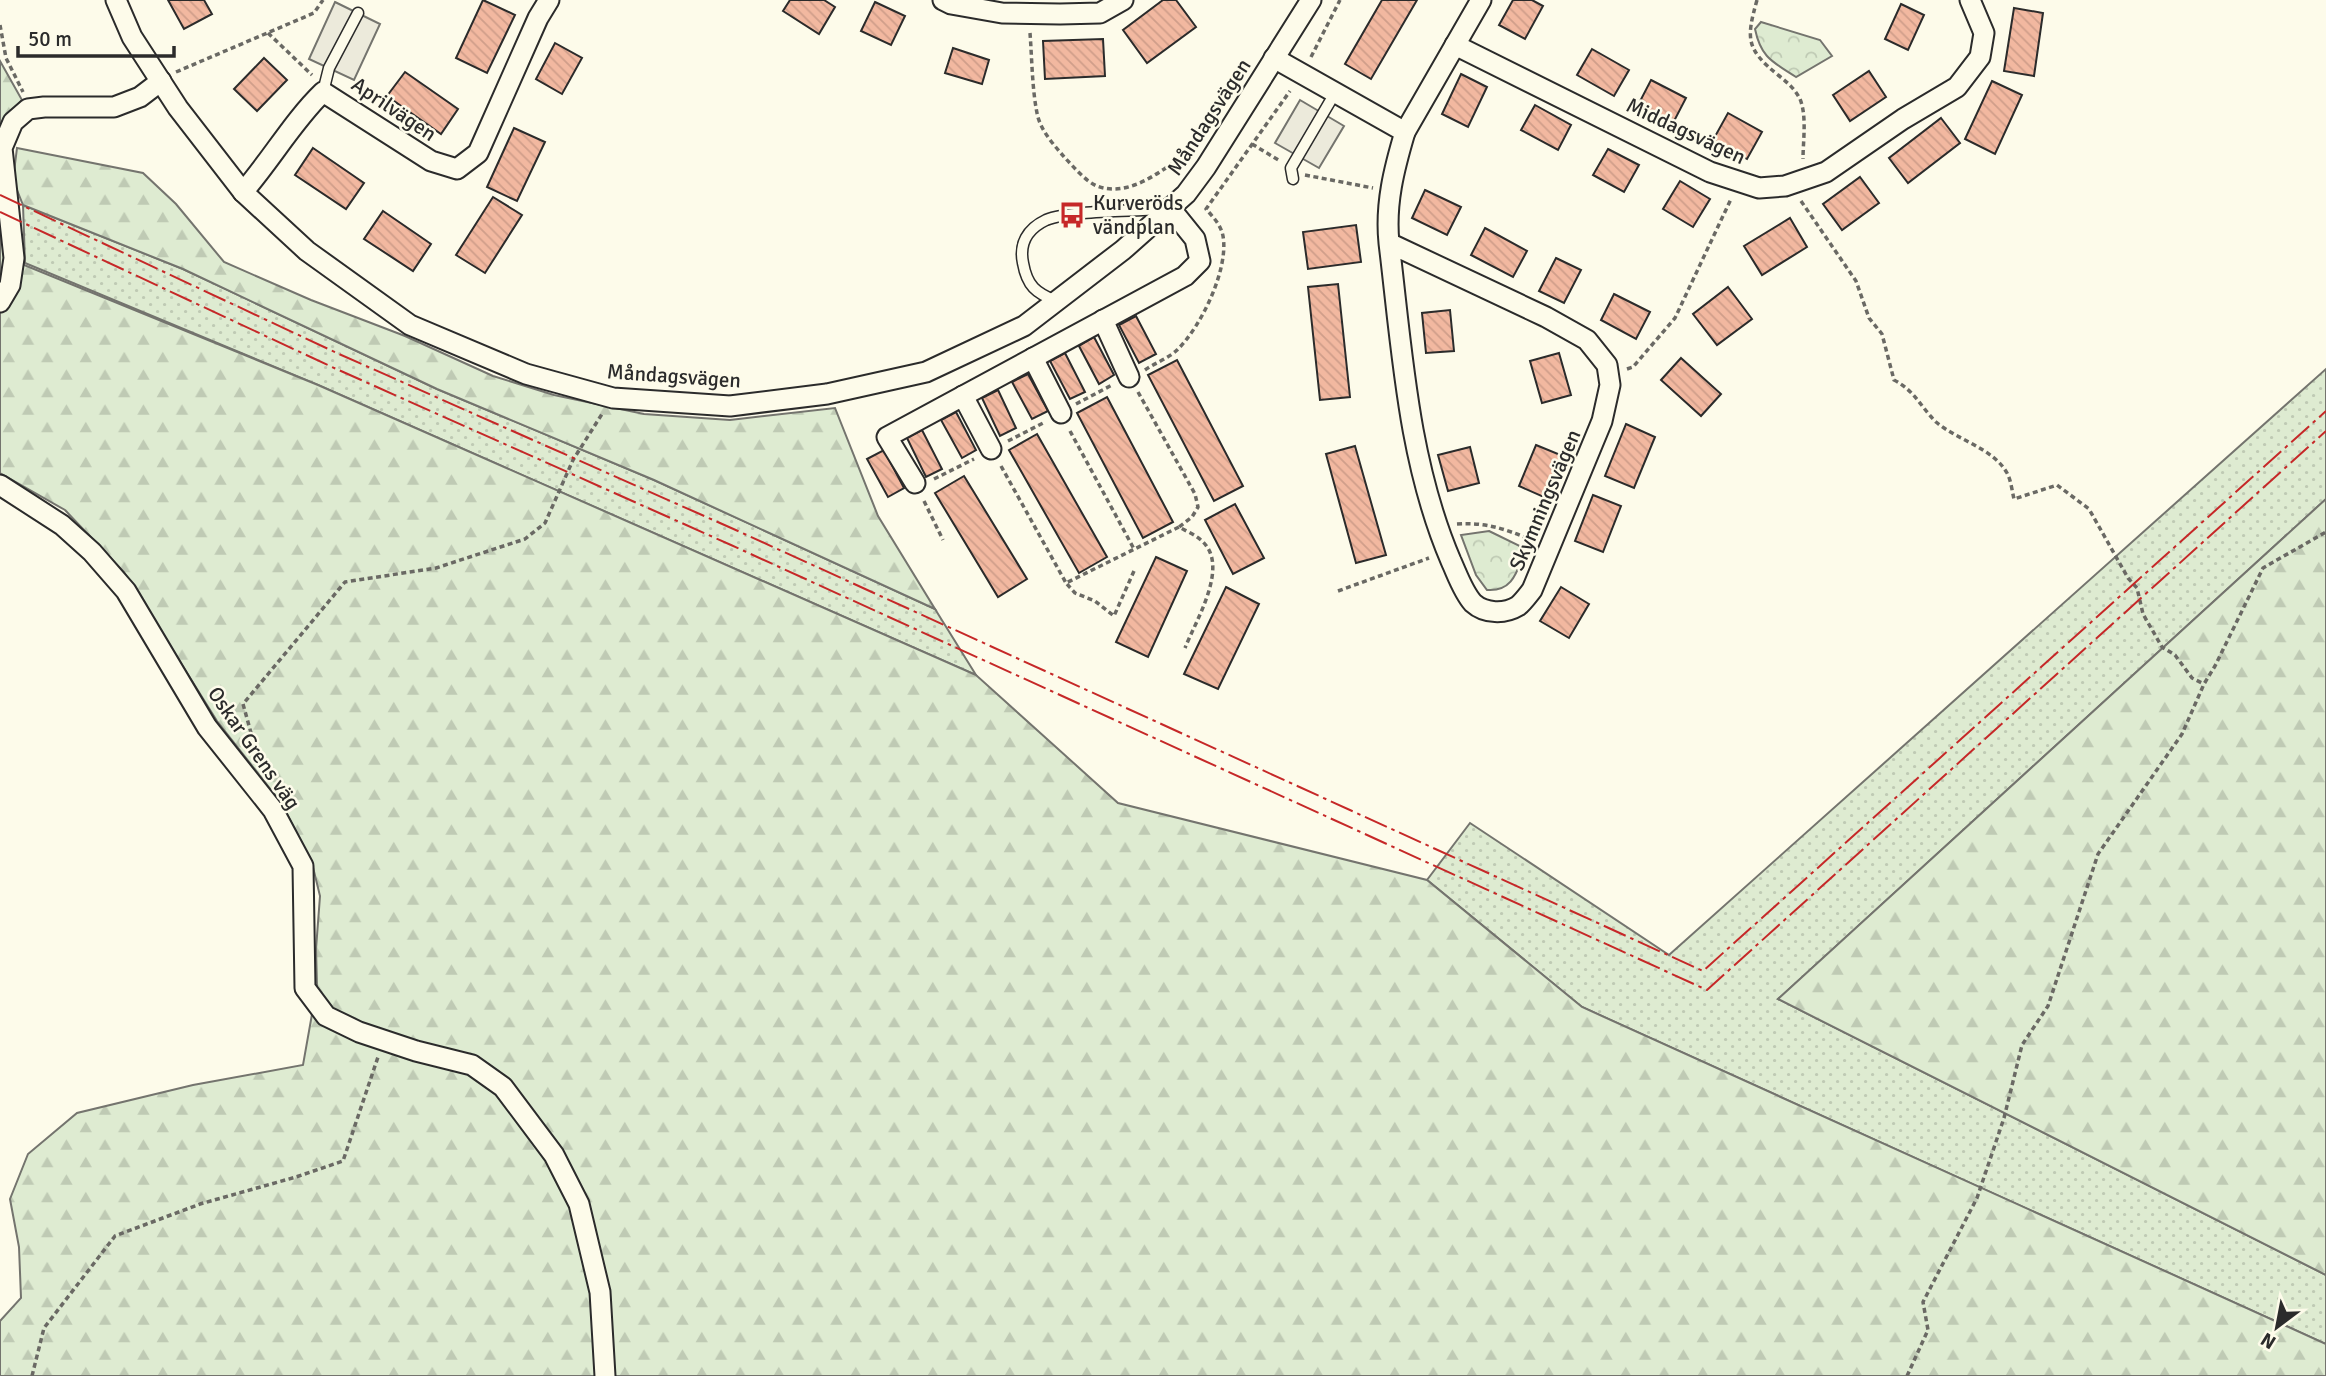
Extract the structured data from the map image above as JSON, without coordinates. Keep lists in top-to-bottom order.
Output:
{
  "streets": {
    "street": [
      "Aprilvägen",
      "Måndagsvägen",
      "Middagsvägen",
      "Skymningsvägen",
      "Oskar Grens väg"
    ]
  },
  "crossings": [
    ["Aprilvägen", "Måndagsvägen"]
  ],
  "places": {
    "bus stop": ["Kurveröds vändplan"]
  },
  "scale_bar": "50 m",
  "north": "bottom left"
}
